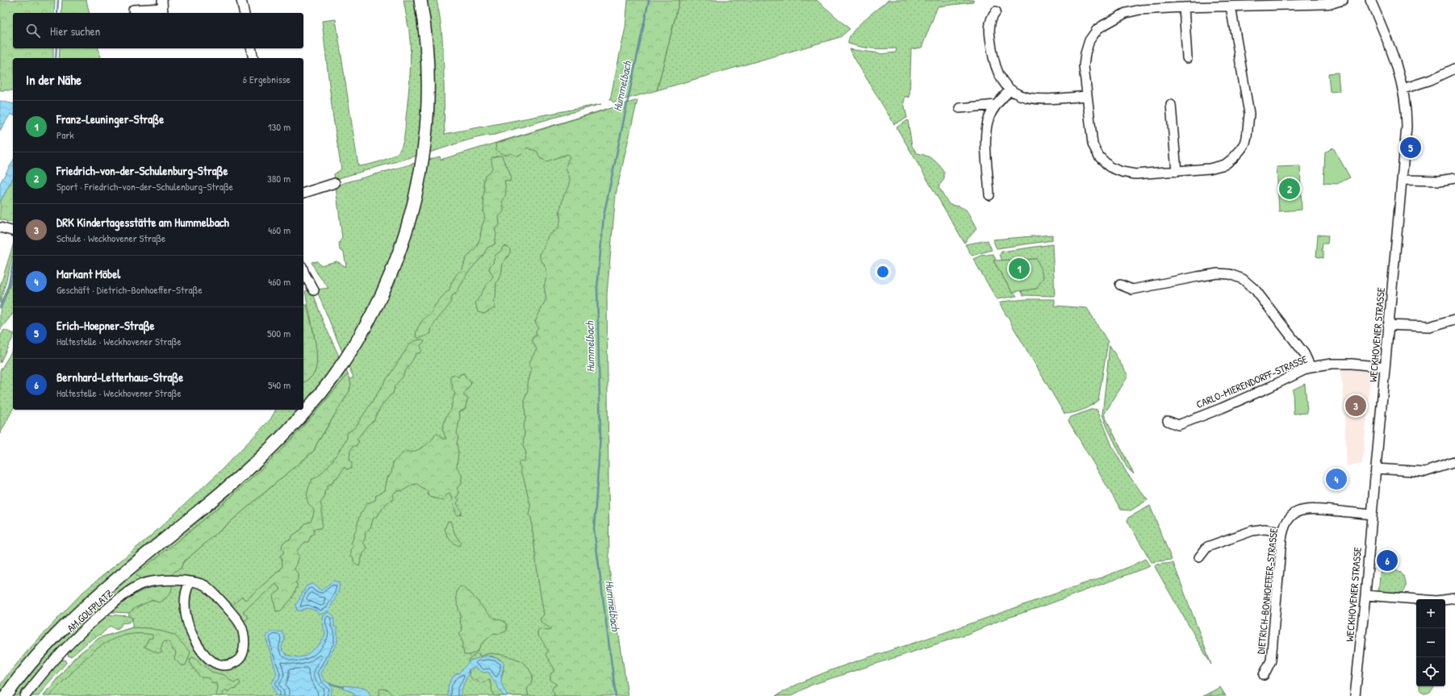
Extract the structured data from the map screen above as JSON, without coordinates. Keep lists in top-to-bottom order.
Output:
{
  "streets": {
    "street": [
      "WECKHOVENER STRASSE",
      "CARLO-MIERENDORFF-STRASSE",
      "DIETRICH-BONHOEFFER-STRASSE",
      "AM GOLFPLATZ"
    ]
  },
  "crossings": [
    ["WECKHOVENER STRASSE", "CARLO-MIERENDORFF-STRASSE"],
    ["WECKHOVENER STRASSE", "DIETRICH-BONHOEFFER-STRASSE"]
  ],
  "water": ["Hummelbach"],
  "page": {
    "search": "Hier suchen",
    "heading": ["In der Nähe", "6 Ergebnisse"],
    "list": [
      {
        "mark": "1",
        "name": "Franz-Leuninger-Straße",
        "note": "Park",
        "value": "130 m"
      },
      {
        "mark": "2",
        "name": "Friedrich-von-der-Schulenburg-Straße",
        "note": "Sport · Friedrich-von-der-Schulenburg-Straße",
        "value": "380 m"
      },
      {
        "mark": "3",
        "name": "DRK Kindertagesstätte am Hummelbach",
        "note": "Schule · Weckhovener Straße",
        "value": "460 m"
      },
      {
        "mark": "4",
        "name": "Markant Möbel",
        "note": "Geschäft · Dietrich-Bonhoeffer-Straße",
        "value": "460 m"
      },
      {
        "mark": "5",
        "name": "Erich-Hoepner-Straße",
        "note": "Haltestelle · Weckhovener Straße",
        "value": "500 m"
      },
      {
        "mark": "6",
        "name": "Bernhard-Letterhaus-Straße",
        "note": "Haltestelle · Weckhovener Straße",
        "value": "540 m"
      }
    ],
    "pins": [
      "5",
      "2",
      "1",
      "3",
      "4",
      "6"
    ],
    "map_buttons": ["+", "−"]
  }
}
